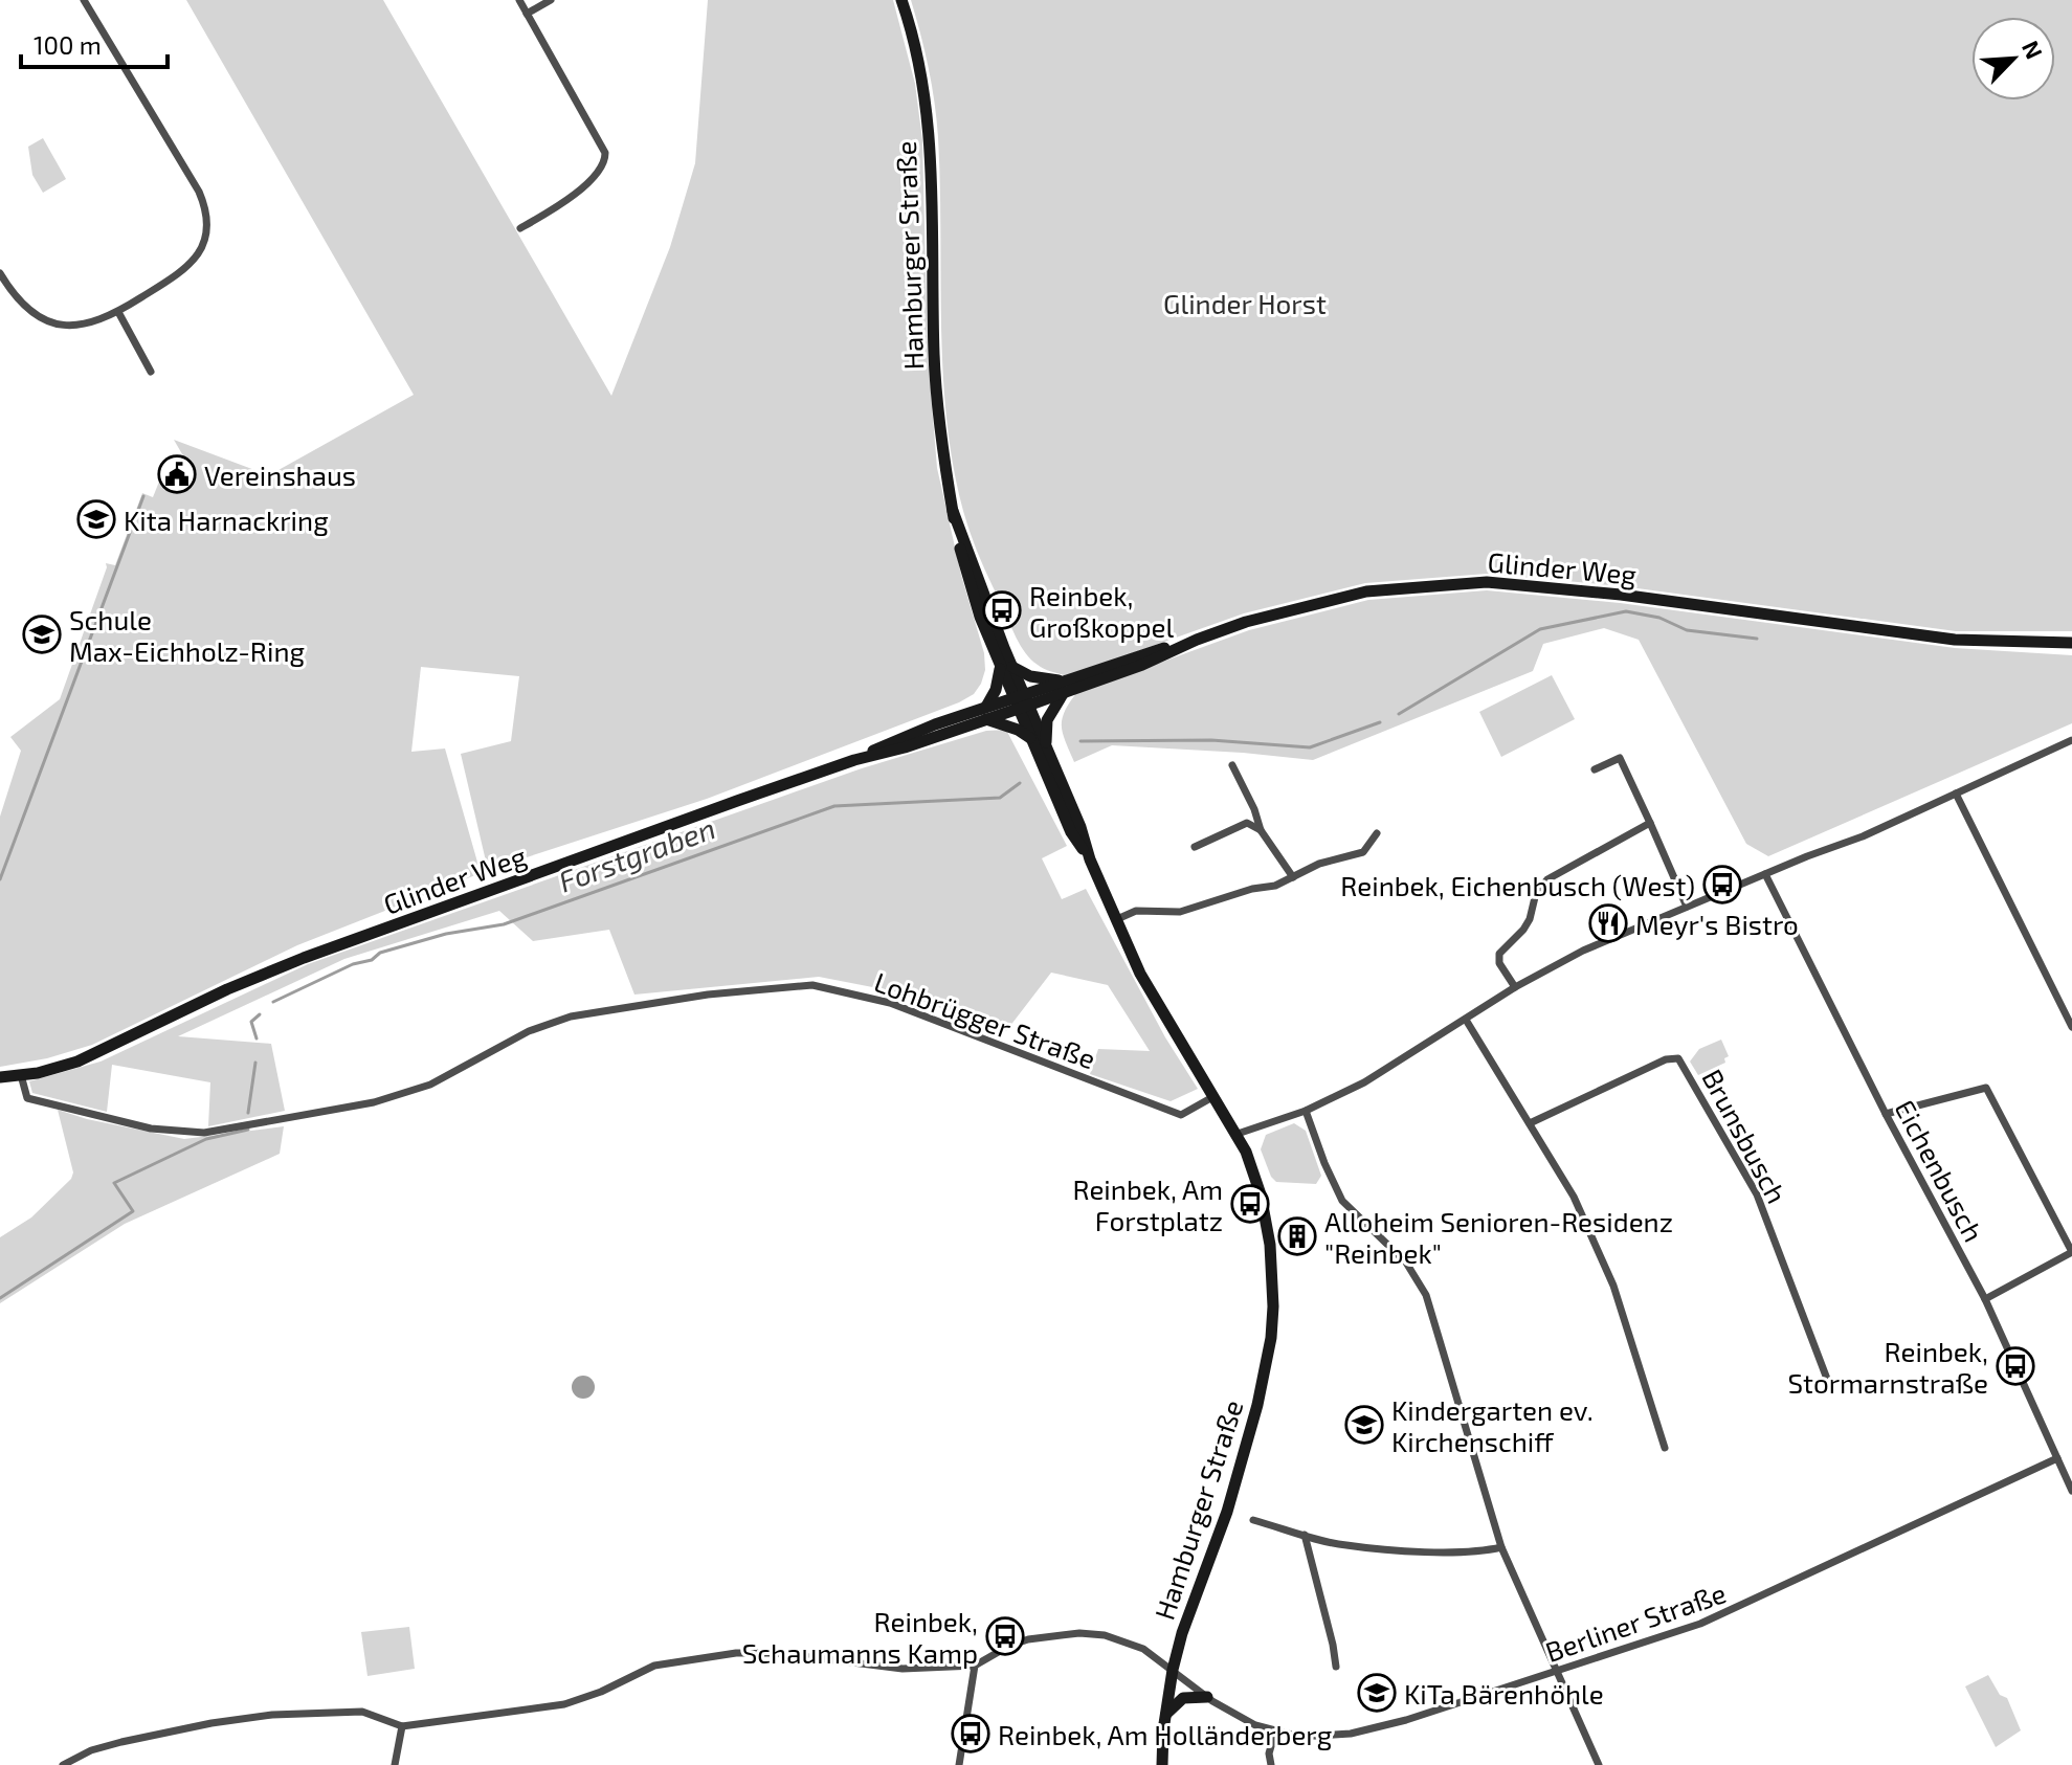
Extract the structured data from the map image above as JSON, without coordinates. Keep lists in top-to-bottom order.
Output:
{
  "streets": {
    "main road": ["Hamburger Straße", "Glinder Weg"],
    "street": [
      "Lohbrügger Straße",
      "Brunsbusch",
      "Eichenbusch",
      "Berliner Straße"
    ]
  },
  "crossings": [
    ["Hamburger Straße", "Glinder Weg"],
    ["Hamburger Straße", "Lohbrügger Straße"],
    ["Hamburger Straße", "Berliner Straße"],
    ["Glinder Weg", "Lohbrügger Straße"],
    ["Eichenbusch", "Berliner Straße"]
  ],
  "water": ["Forstgraben"],
  "parks": ["Glinder Horst"],
  "places": {
    "public building": ["Vereinshaus"],
    "school or university": [
      "Kita Harnackring",
      "Schule Max-Eichholz-Ring",
      "Kindergarten ev. Kirchenschiff",
      "KiTa Bärenhöhle"
    ],
    "bus stop": [
      "Reinbek, Großkoppel",
      "Reinbek, Eichenbusch (West)",
      "Reinbek, Am Forstplatz",
      "Reinbek, Stormarnstraße",
      "Reinbek, Schaumanns Kamp",
      "Reinbek, Am Holländerberg"
    ],
    "restaurant": ["Meyr's Bistro"],
    "building": ["Alloheim Senioren-Residenz \"Reinbek\""]
  },
  "scale_bar": "100 m",
  "north": "top right"
}
